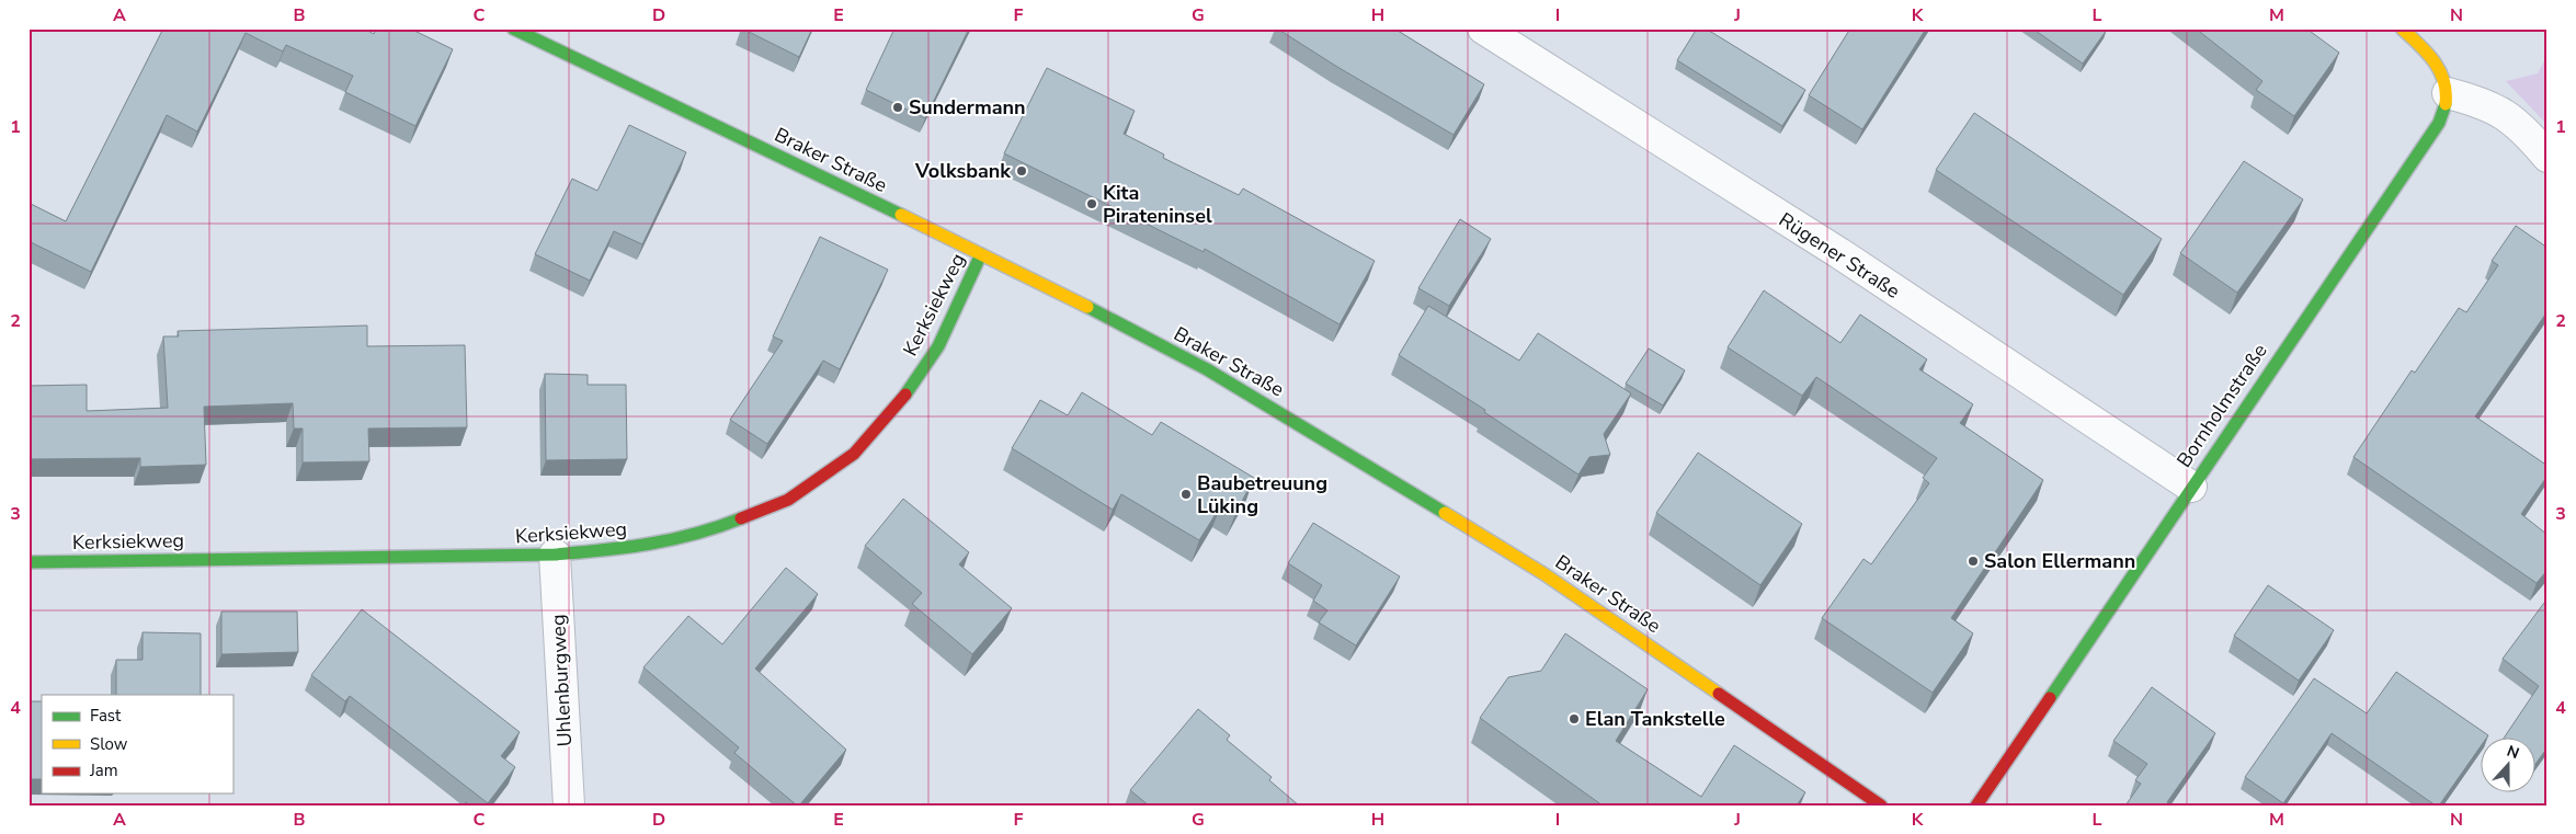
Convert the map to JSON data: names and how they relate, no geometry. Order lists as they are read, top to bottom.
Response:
{
  "streets": {
    "street": [
      "Braker Straße",
      "Rügener Straße",
      "Kerksiekweg",
      "Bornholmstraße",
      "Uhlenburgweg"
    ]
  },
  "crossings": [
    ["Braker Straße", "Kerksiekweg"],
    ["Rügener Straße", "Bornholmstraße"],
    ["Kerksiekweg", "Uhlenburgweg"]
  ],
  "places": [
    "Sundermann",
    "Volksbank",
    "Kita Pirateninsel",
    "Baubetreuung Lüking",
    "Salon Ellermann",
    "Elan Tankstelle"
  ],
  "legend": ["Fast", "Slow", "Jam"],
  "north": "top",
  "grid": {
    "columns": [
      "A",
      "B",
      "C",
      "D",
      "E",
      "F",
      "G",
      "H",
      "I",
      "J",
      "K",
      "L",
      "M",
      "N"
    ],
    "rows": [
      "1",
      "2",
      "3",
      "4"
    ]
  }
}
